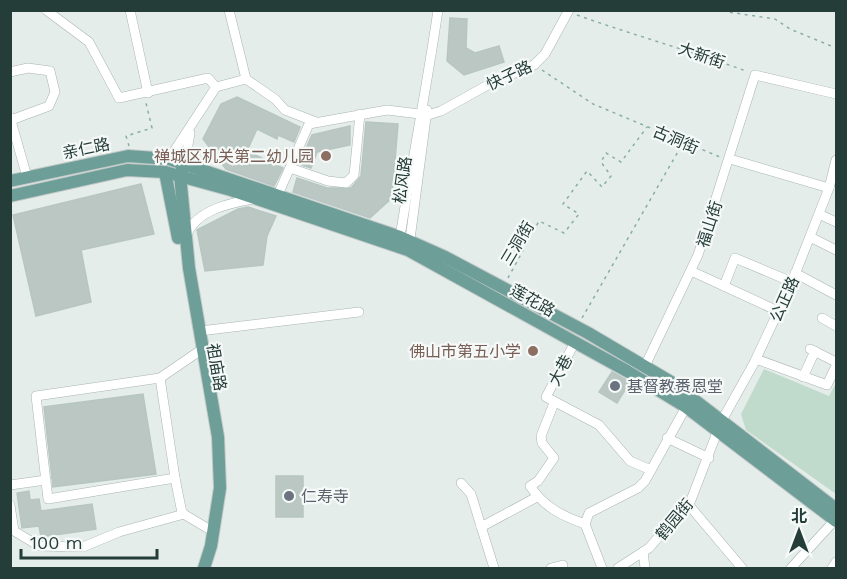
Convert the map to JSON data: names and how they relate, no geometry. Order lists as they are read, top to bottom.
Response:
{
  "streets": {
    "main road": ["亲仁路", "莲花路", "祖庙路"],
    "street": [
      "快子路",
      "松风路",
      "福山街",
      "公正路",
      "大巷",
      "鹤园街"
    ],
    "path": ["大新街", "古洞街", "三洞街"]
  },
  "crossings": [
    ["大新街", "快子路"],
    ["大新街", "福山街"],
    ["快子路", "古洞街"],
    ["快子路", "松风路"],
    ["古洞街", "福山街"],
    ["古洞街", "三洞街"],
    ["亲仁路", "祖庙路"],
    ["松风路", "莲花路"],
    ["福山街", "莲花路"],
    ["三洞街", "莲花路"],
    ["公正路", "莲花路"],
    ["公正路", "鹤园街"],
    ["莲花路", "祖庙路"],
    ["莲花路", "大巷"],
    ["莲花路", "鹤园街"]
  ],
  "places": [
    "禅城区机关第二幼儿园",
    "佛山市第五小学",
    "基督教赉恩堂",
    "仁寿寺"
  ],
  "scale_bar": "100 m",
  "north": "top"
}
